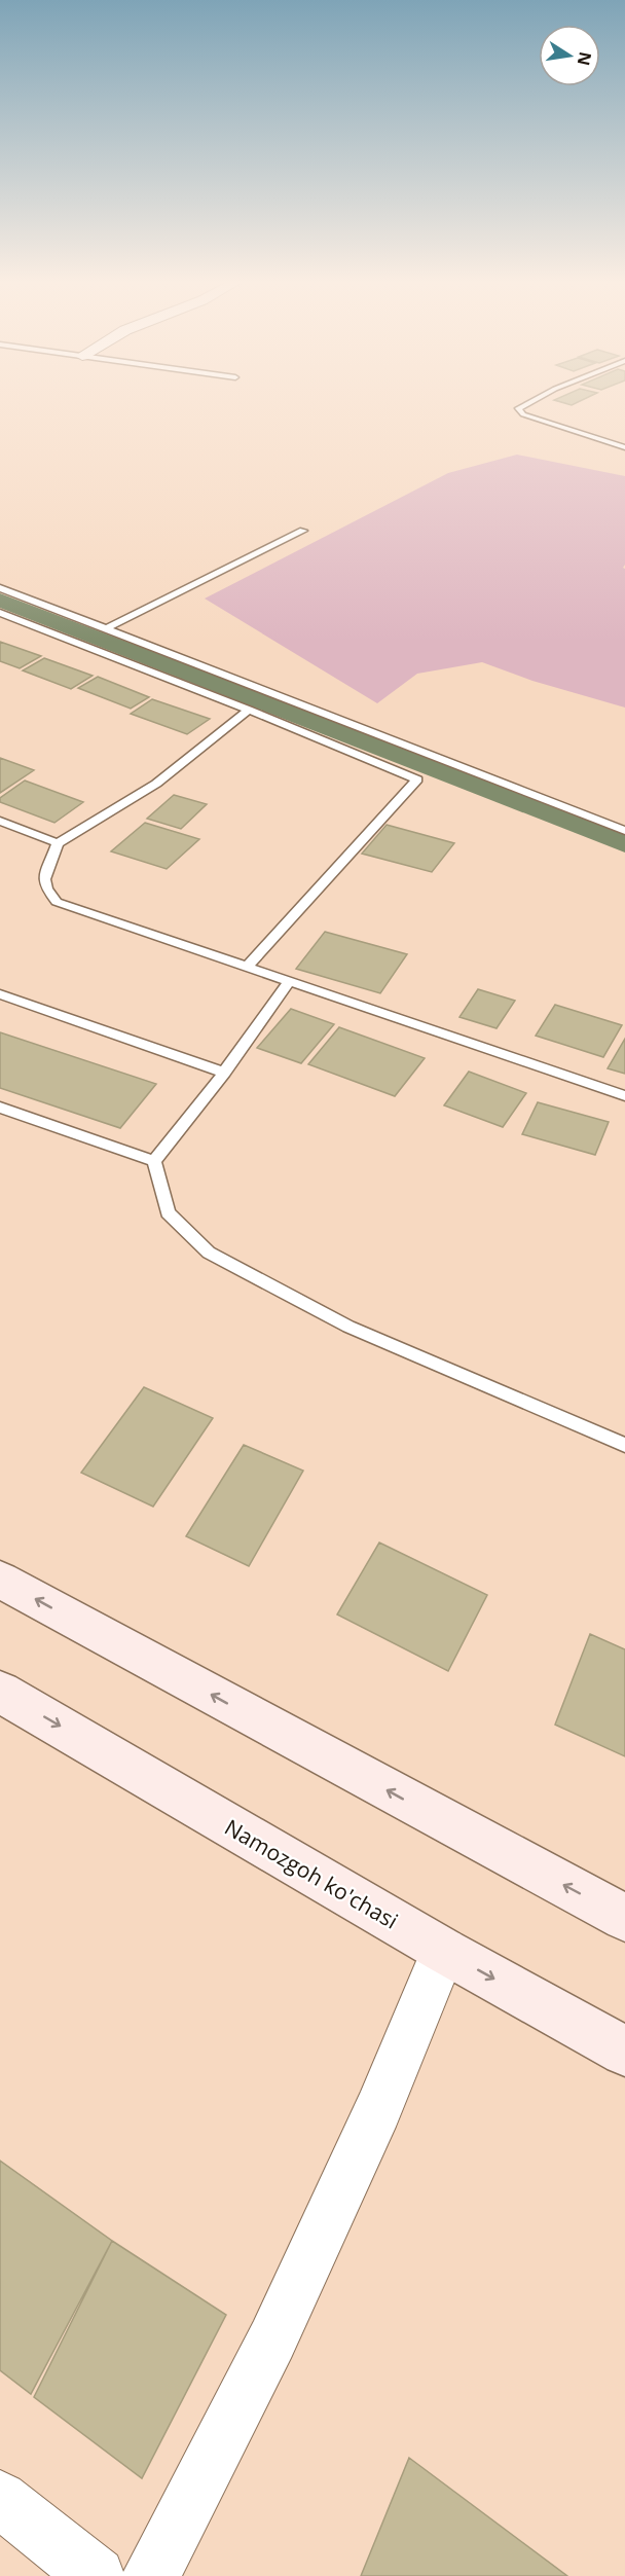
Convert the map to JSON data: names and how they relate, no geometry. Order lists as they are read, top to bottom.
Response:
{
  "streets": {
    "main road": ["Namozgoh ko'chasi"]
  },
  "north": "right"
}
